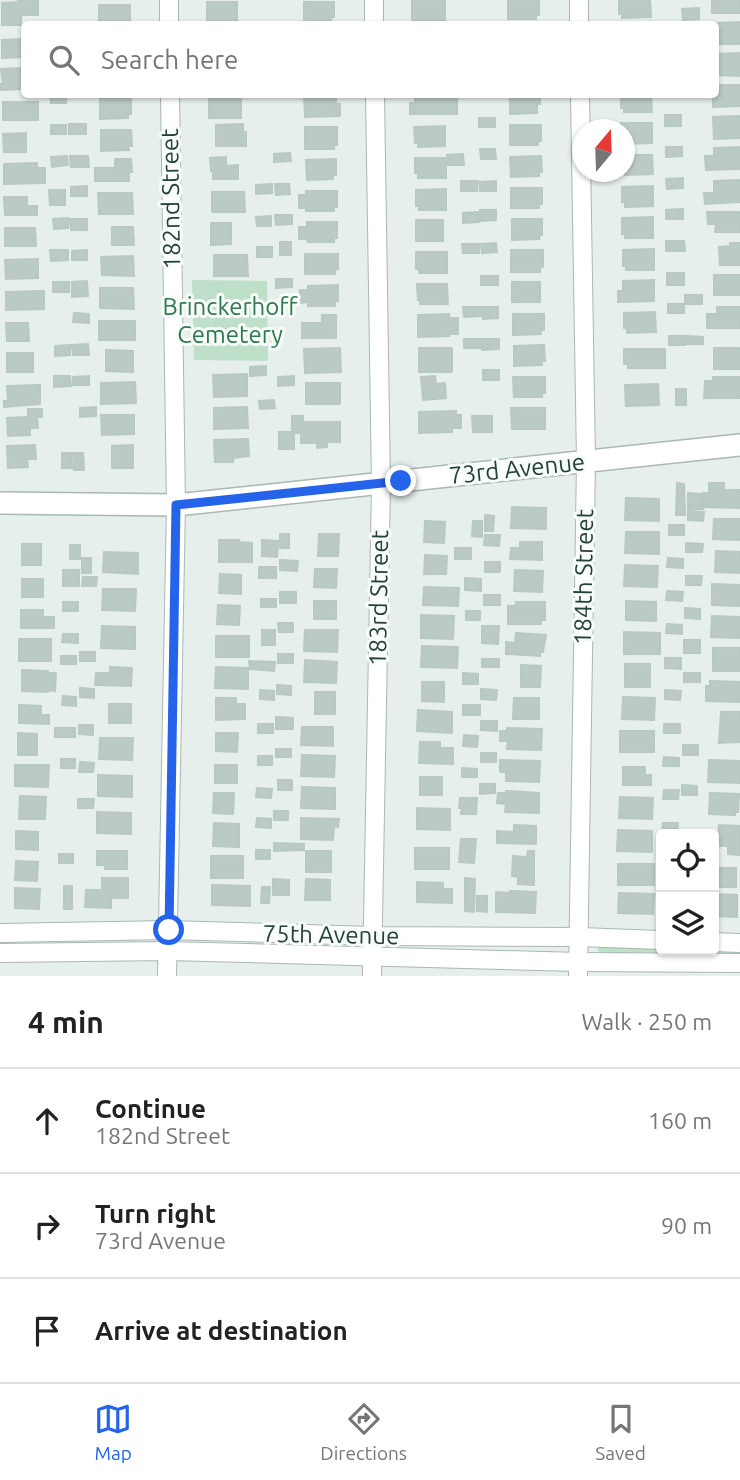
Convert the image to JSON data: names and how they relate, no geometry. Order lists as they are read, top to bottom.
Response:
{
  "streets": {
    "street": [
      "182nd Street",
      "73rd Avenue",
      "184th Street",
      "183rd Street",
      "75th Avenue"
    ]
  },
  "crossings": [
    ["182nd Street", "73rd Avenue"],
    ["182nd Street", "75th Avenue"],
    ["73rd Avenue", "184th Street"],
    ["73rd Avenue", "183rd Street"],
    ["184th Street", "75th Avenue"],
    ["183rd Street", "75th Avenue"]
  ],
  "parks": ["Brinckerhoff Cemetery"],
  "north": "top",
  "page": {
    "search": "Search here",
    "heading": ["4 min", "Walk · 250 m"],
    "list": [
      ["Continue", "182nd Street", "160 m"],
      ["Turn right", "73rd Avenue", "90 m"],
      "Arrive at destination"
    ],
    "nav": ["Map", "Directions", "Saved"]
  }
}
